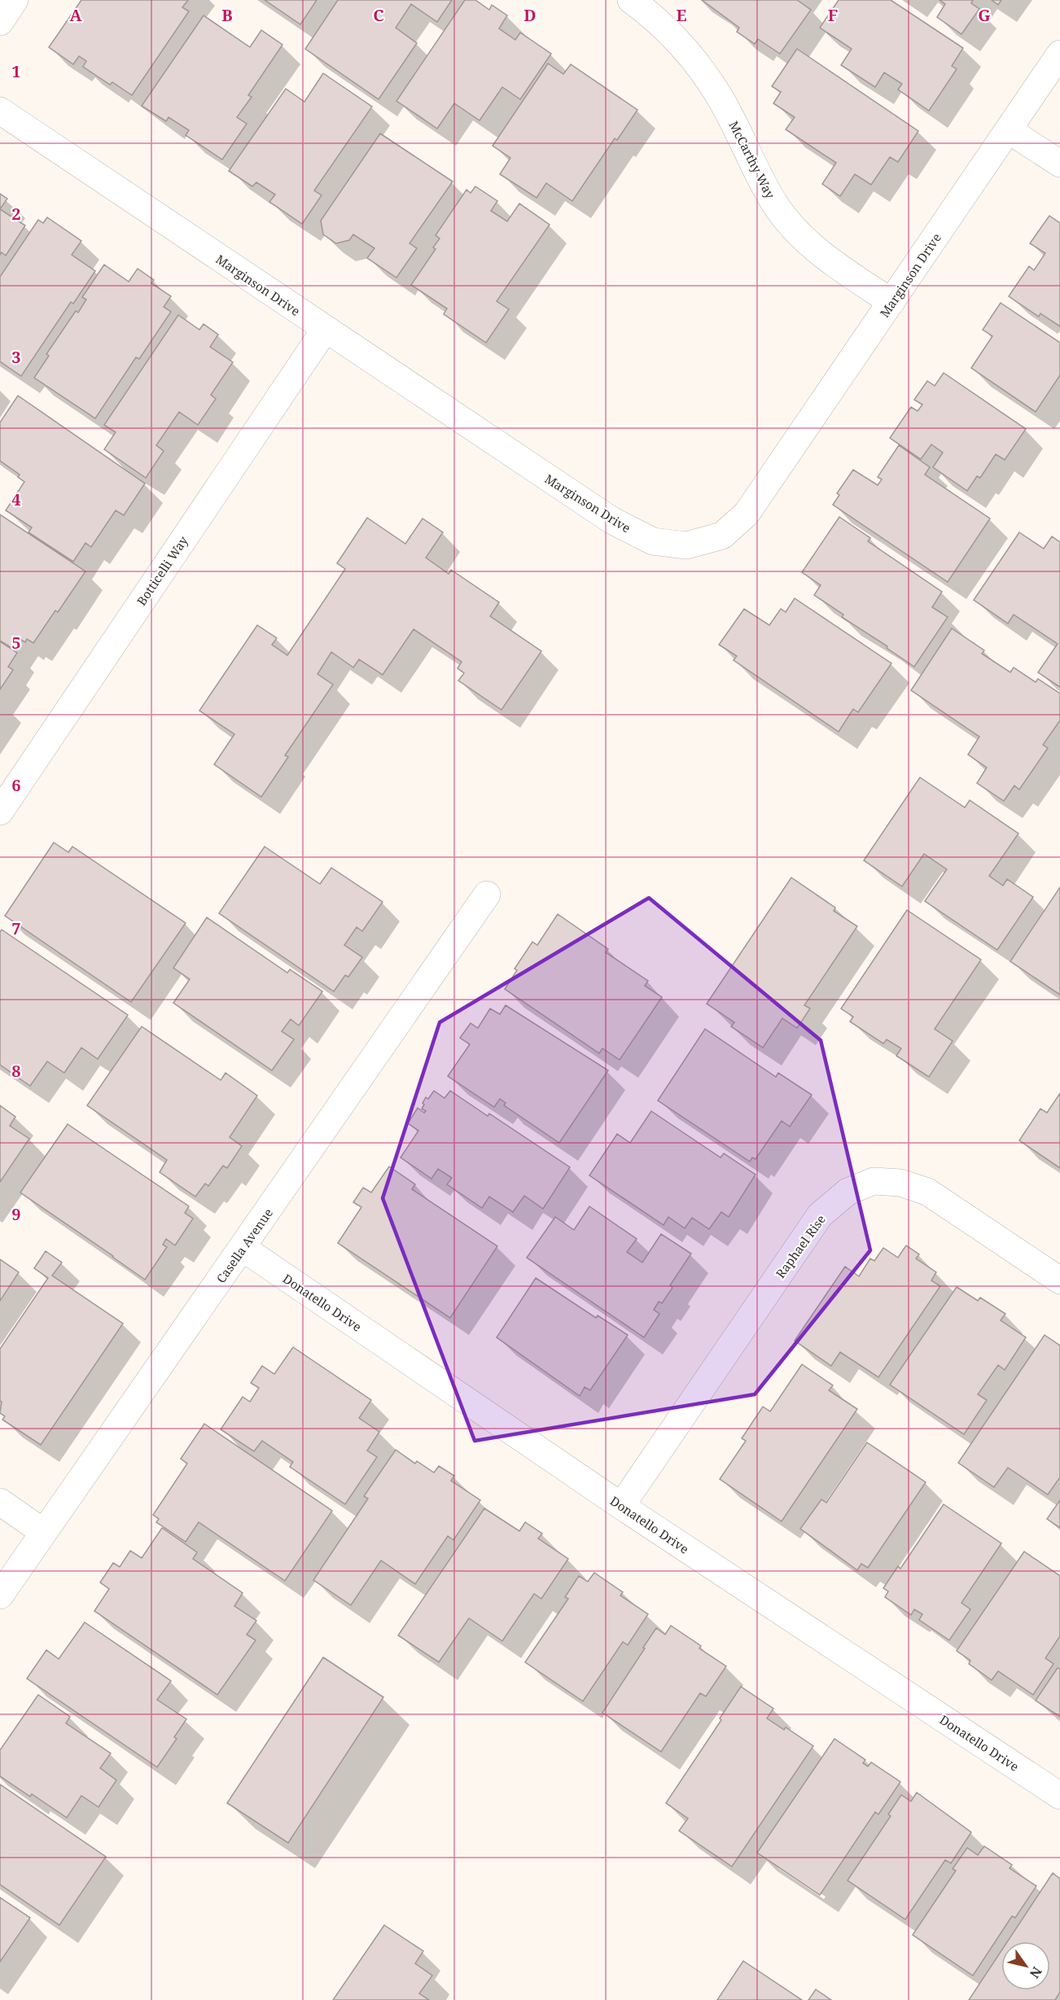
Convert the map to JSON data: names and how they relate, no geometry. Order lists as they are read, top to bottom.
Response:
{
  "streets": {
    "street": [
      "McCarthy Way",
      "Marginson Drive",
      "Botticelli Way",
      "Casella Avenue",
      "Raphael Rise",
      "Donatello Drive"
    ]
  },
  "crossings": [
    ["McCarthy Way", "Marginson Drive"],
    ["Marginson Drive", "Botticelli Way"],
    ["Casella Avenue", "Donatello Drive"],
    ["Raphael Rise", "Donatello Drive"]
  ],
  "north": "bottom right",
  "grid": {
    "columns": [
      "A",
      "B",
      "C",
      "D",
      "E",
      "F",
      "G"
    ],
    "rows": [
      "1",
      "2",
      "3",
      "4",
      "5",
      "6",
      "7",
      "8",
      "9"
    ]
  }
}
